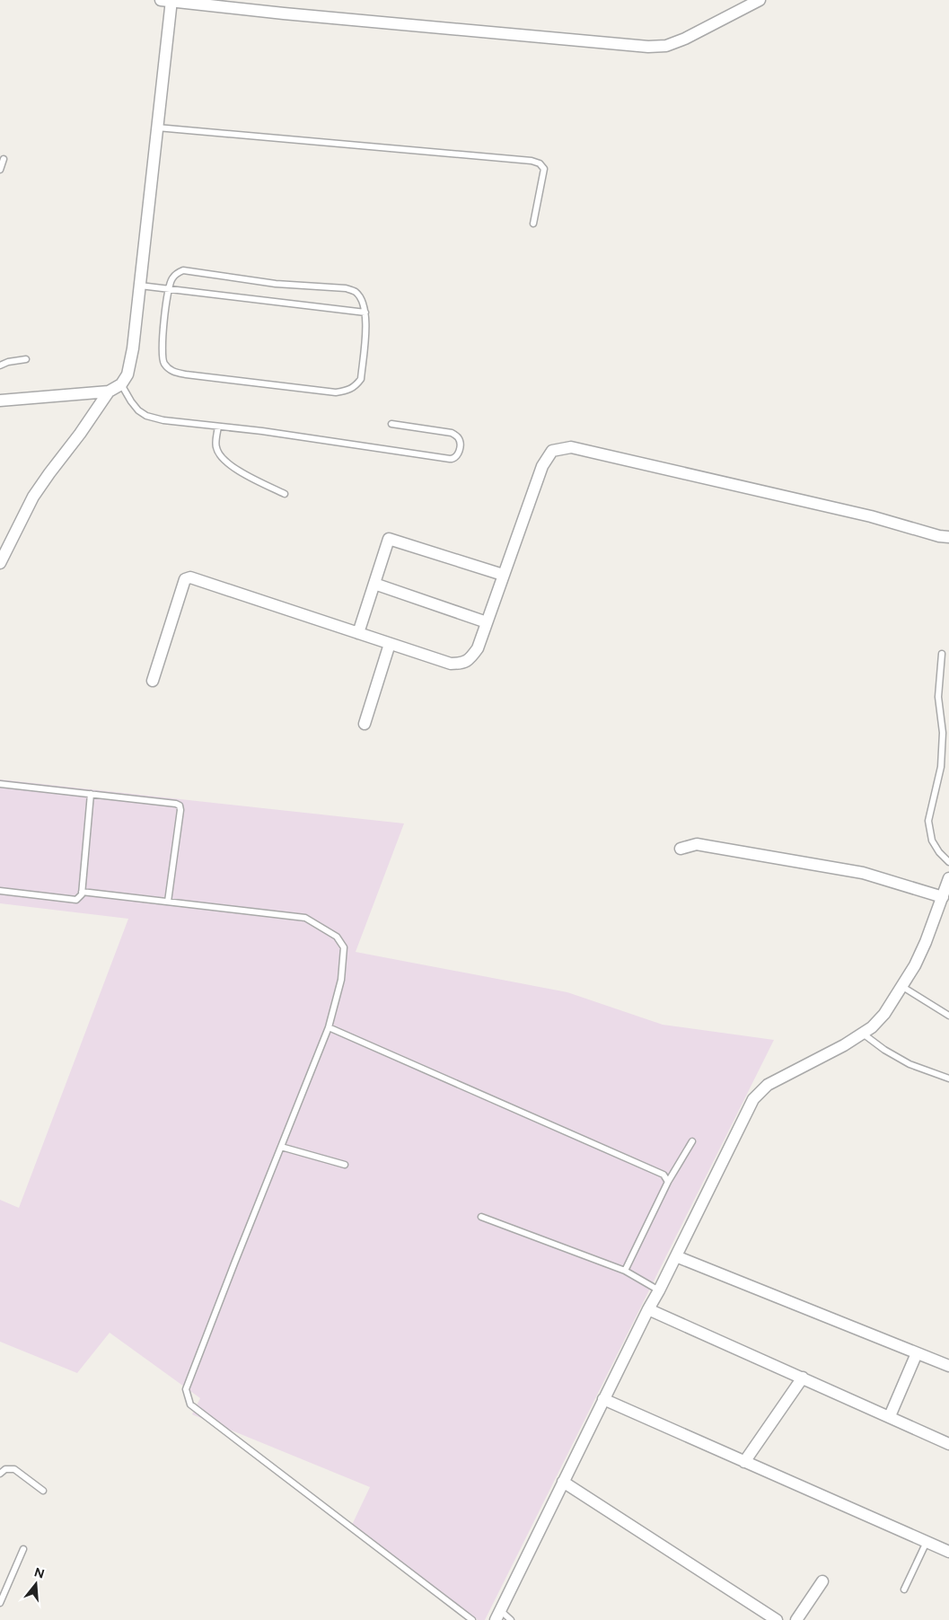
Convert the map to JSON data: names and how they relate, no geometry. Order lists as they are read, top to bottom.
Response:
{
  "north": "top"
}
